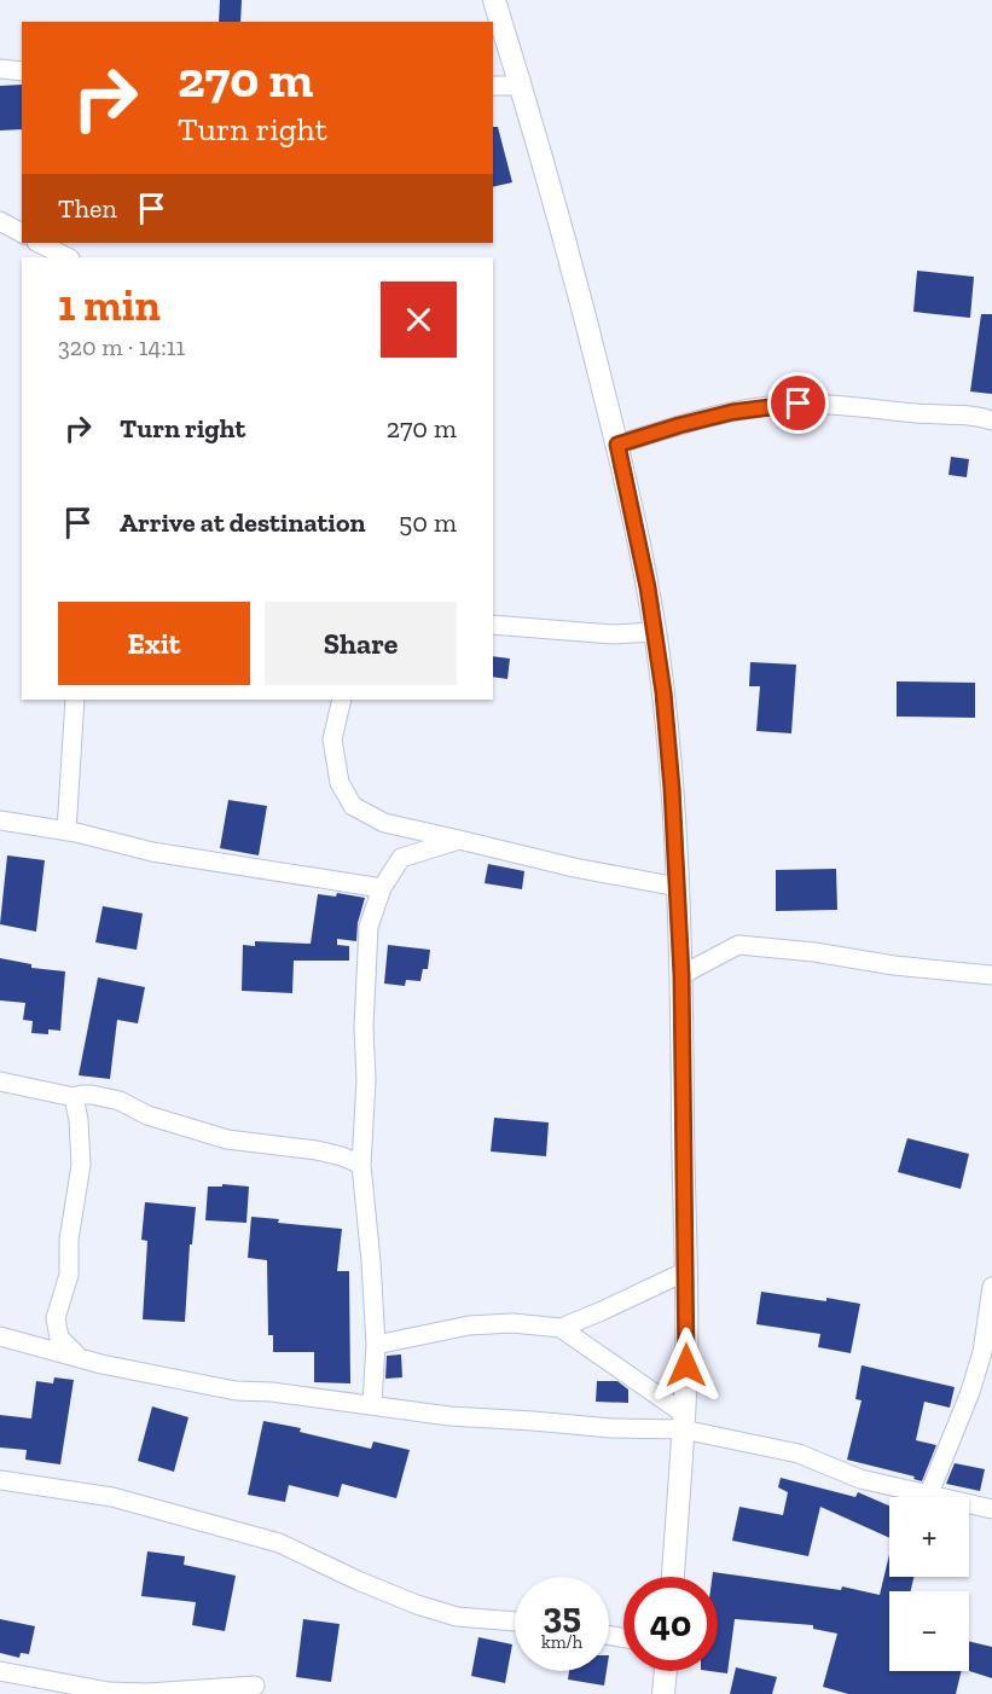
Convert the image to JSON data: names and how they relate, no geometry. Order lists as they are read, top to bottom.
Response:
{
  "page": {
    "turn": ["270 m", "Turn right"],
    "then": "Then",
    "heading": ["1 min", "320 m · 14:11"],
    "list": [
      {
        "name": "Turn right",
        "value": "270 m"
      },
      {
        "name": "Arrive at destination",
        "value": "50 m"
      }
    ],
    "buttons": ["Exit", "Share"],
    "map_buttons": ["+", "−"],
    "speed": "35 km/h",
    "limit": "40"
  }
}
